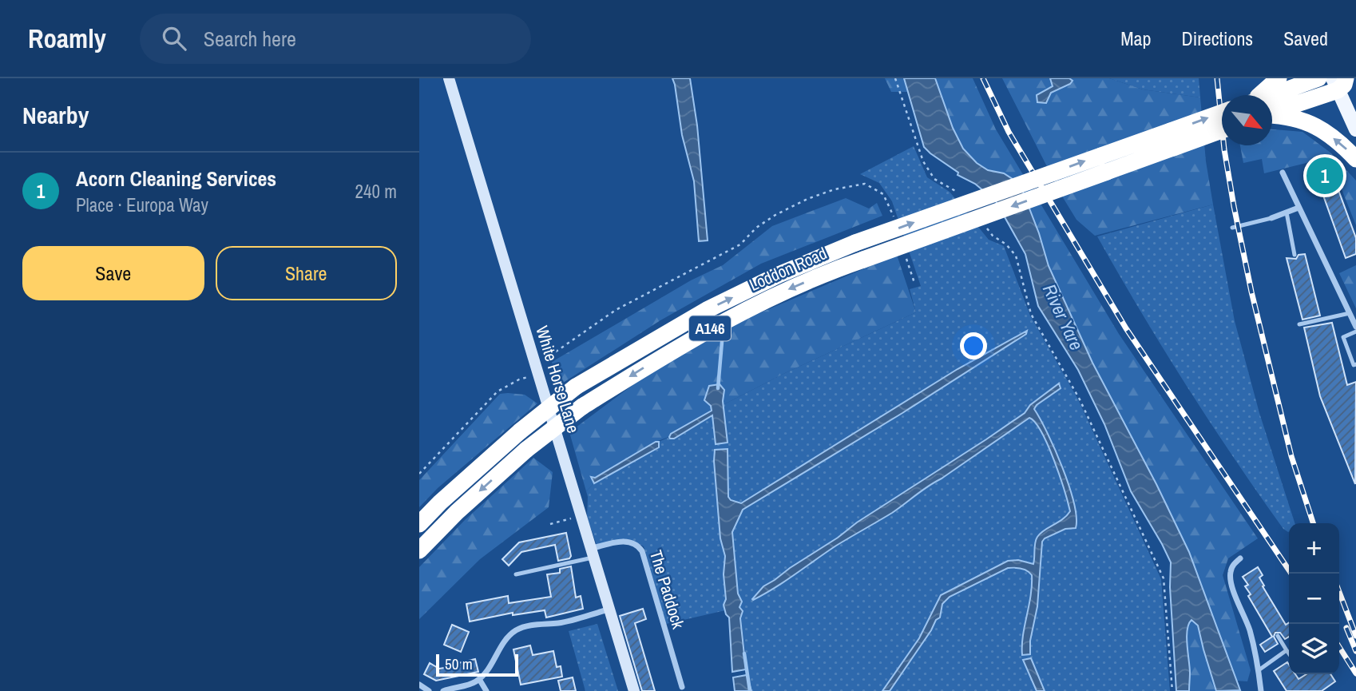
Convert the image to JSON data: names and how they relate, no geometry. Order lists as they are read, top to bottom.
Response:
{
  "streets": {
    "highway": ["Loddon Road", "A146"],
    "street": ["White Horse Lane", "The Paddock"]
  },
  "crossings": [
    ["White Horse Lane", "The Paddock"]
  ],
  "water": ["River Yare"],
  "scale_bar": "50 m",
  "north": "bottom right",
  "page": {
    "header": "Roamly",
    "search": "Search here",
    "nav": ["Map", "Directions", "Saved"],
    "heading": "Nearby",
    "list": [
      {
        "mark": "1",
        "name": "Acorn Cleaning Services",
        "note": "Place · Europa Way",
        "value": "240 m"
      }
    ],
    "pins": "1",
    "buttons": ["Save", "Share"],
    "map_buttons": ["+", "−"],
    "scale": "50 m"
  }
}
